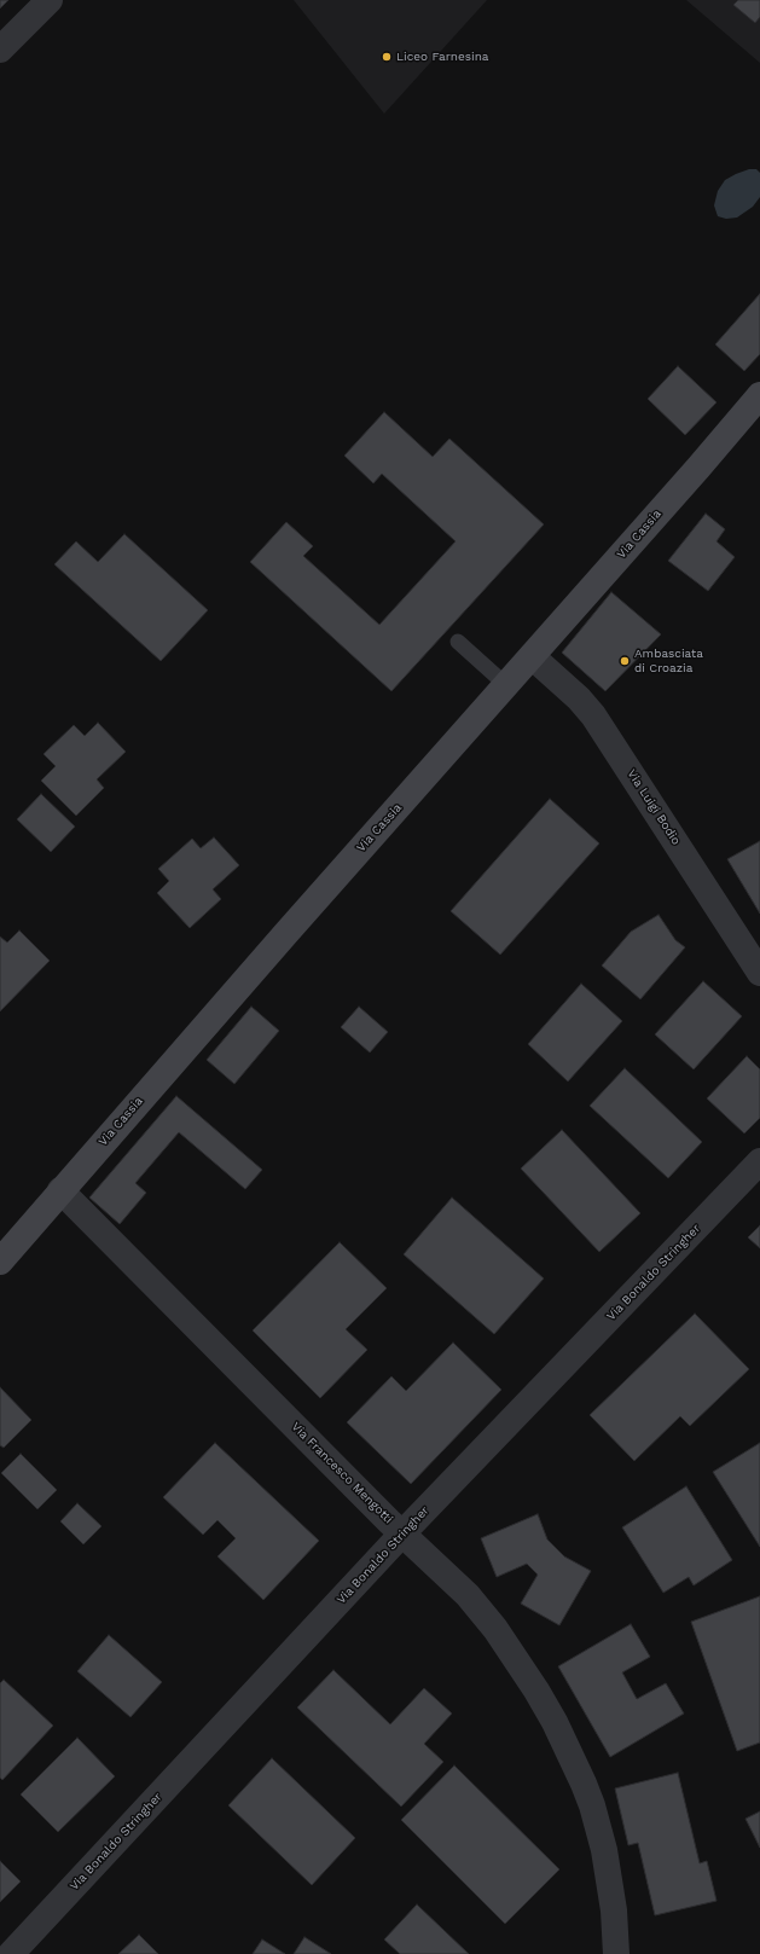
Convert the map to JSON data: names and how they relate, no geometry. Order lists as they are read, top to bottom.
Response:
{
  "streets": {
    "street": [
      "Via Cassia",
      "Via Luigi Bodio",
      "Via Bonaldo Stringher",
      "Via Francesco Mengotti"
    ]
  },
  "crossings": [
    ["Via Cassia", "Via Luigi Bodio"],
    ["Via Cassia", "Via Francesco Mengotti"],
    ["Via Bonaldo Stringher", "Via Francesco Mengotti"]
  ],
  "places": ["Liceo Farnesina", "Ambasciata di Croazia"]
}
